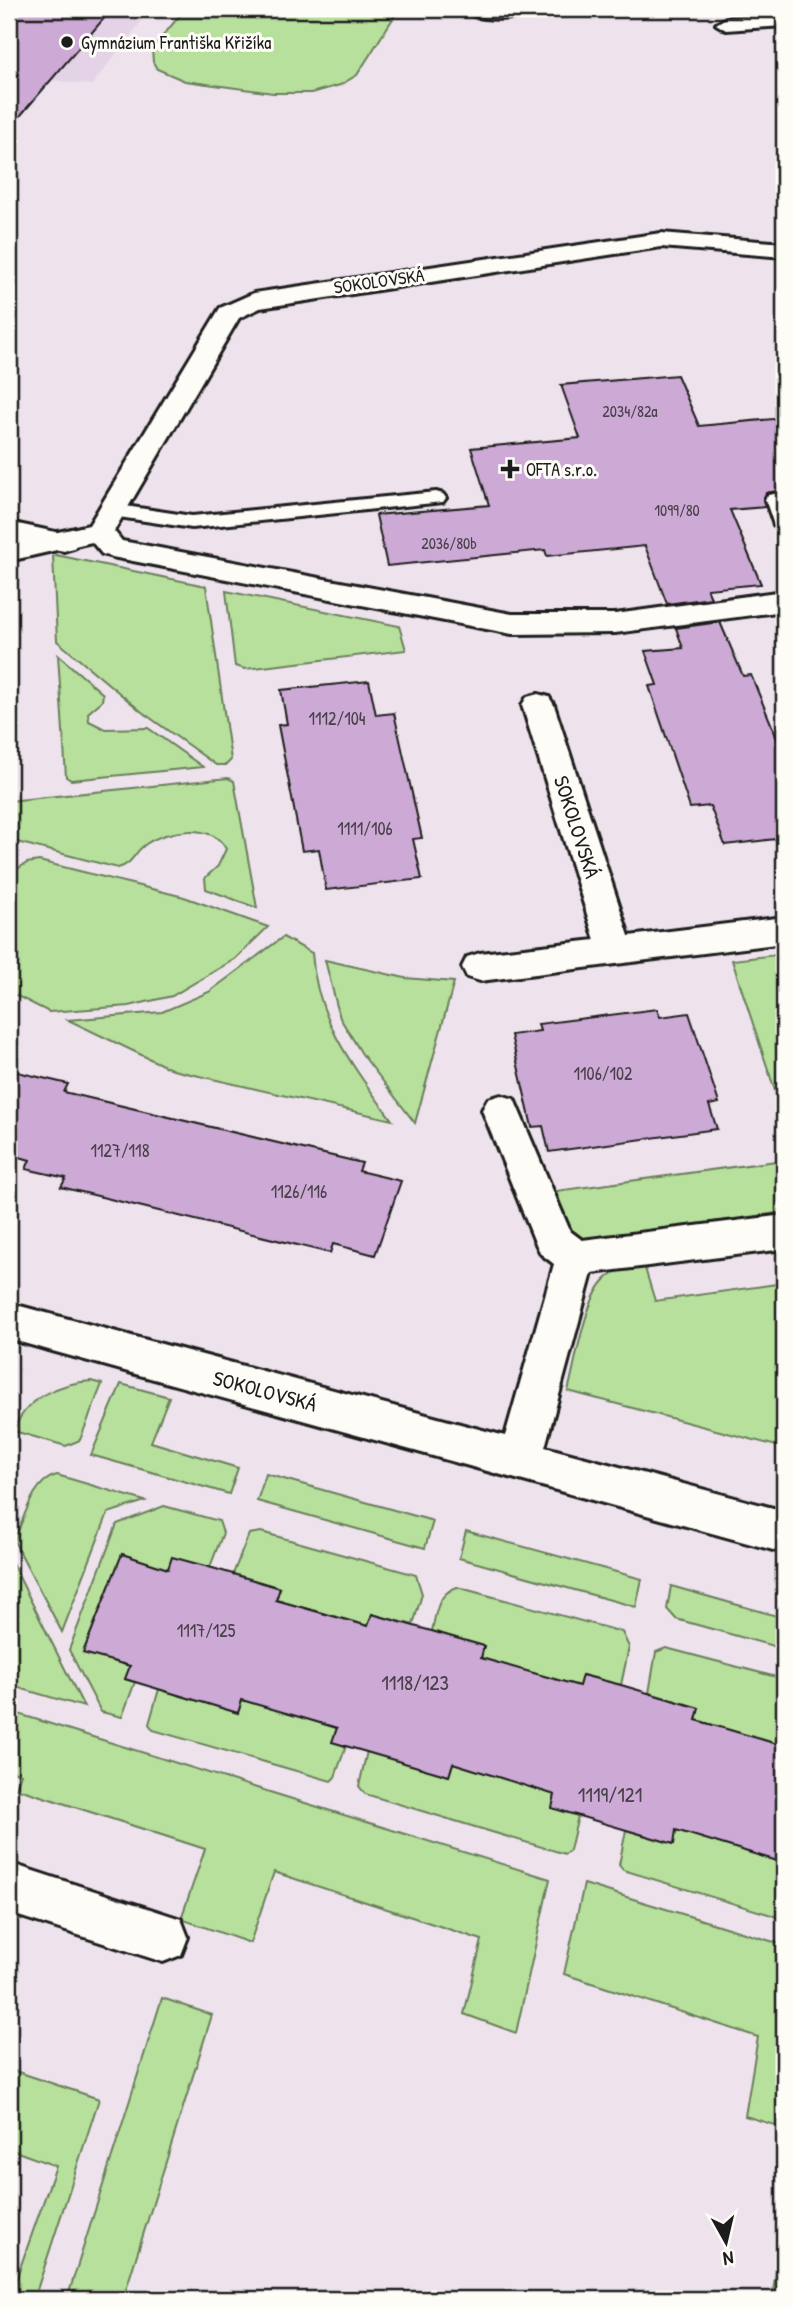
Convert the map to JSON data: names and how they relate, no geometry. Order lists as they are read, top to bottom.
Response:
{
  "streets": {
    "street": ["SOKOLOVSKÁ"]
  },
  "places": {
    "other": ["Gymnázium Františka Křižíka"],
    "health": ["OFTA s.r.o."]
  },
  "house_numbers": [
    "2034/82a",
    "1099/80",
    "2036/80b",
    "1112/104",
    "1111/106",
    "1106/102",
    "1127/118",
    "1126/116",
    "1117/125",
    "1118/123",
    "1119/121"
  ],
  "north": "bottom"
}
